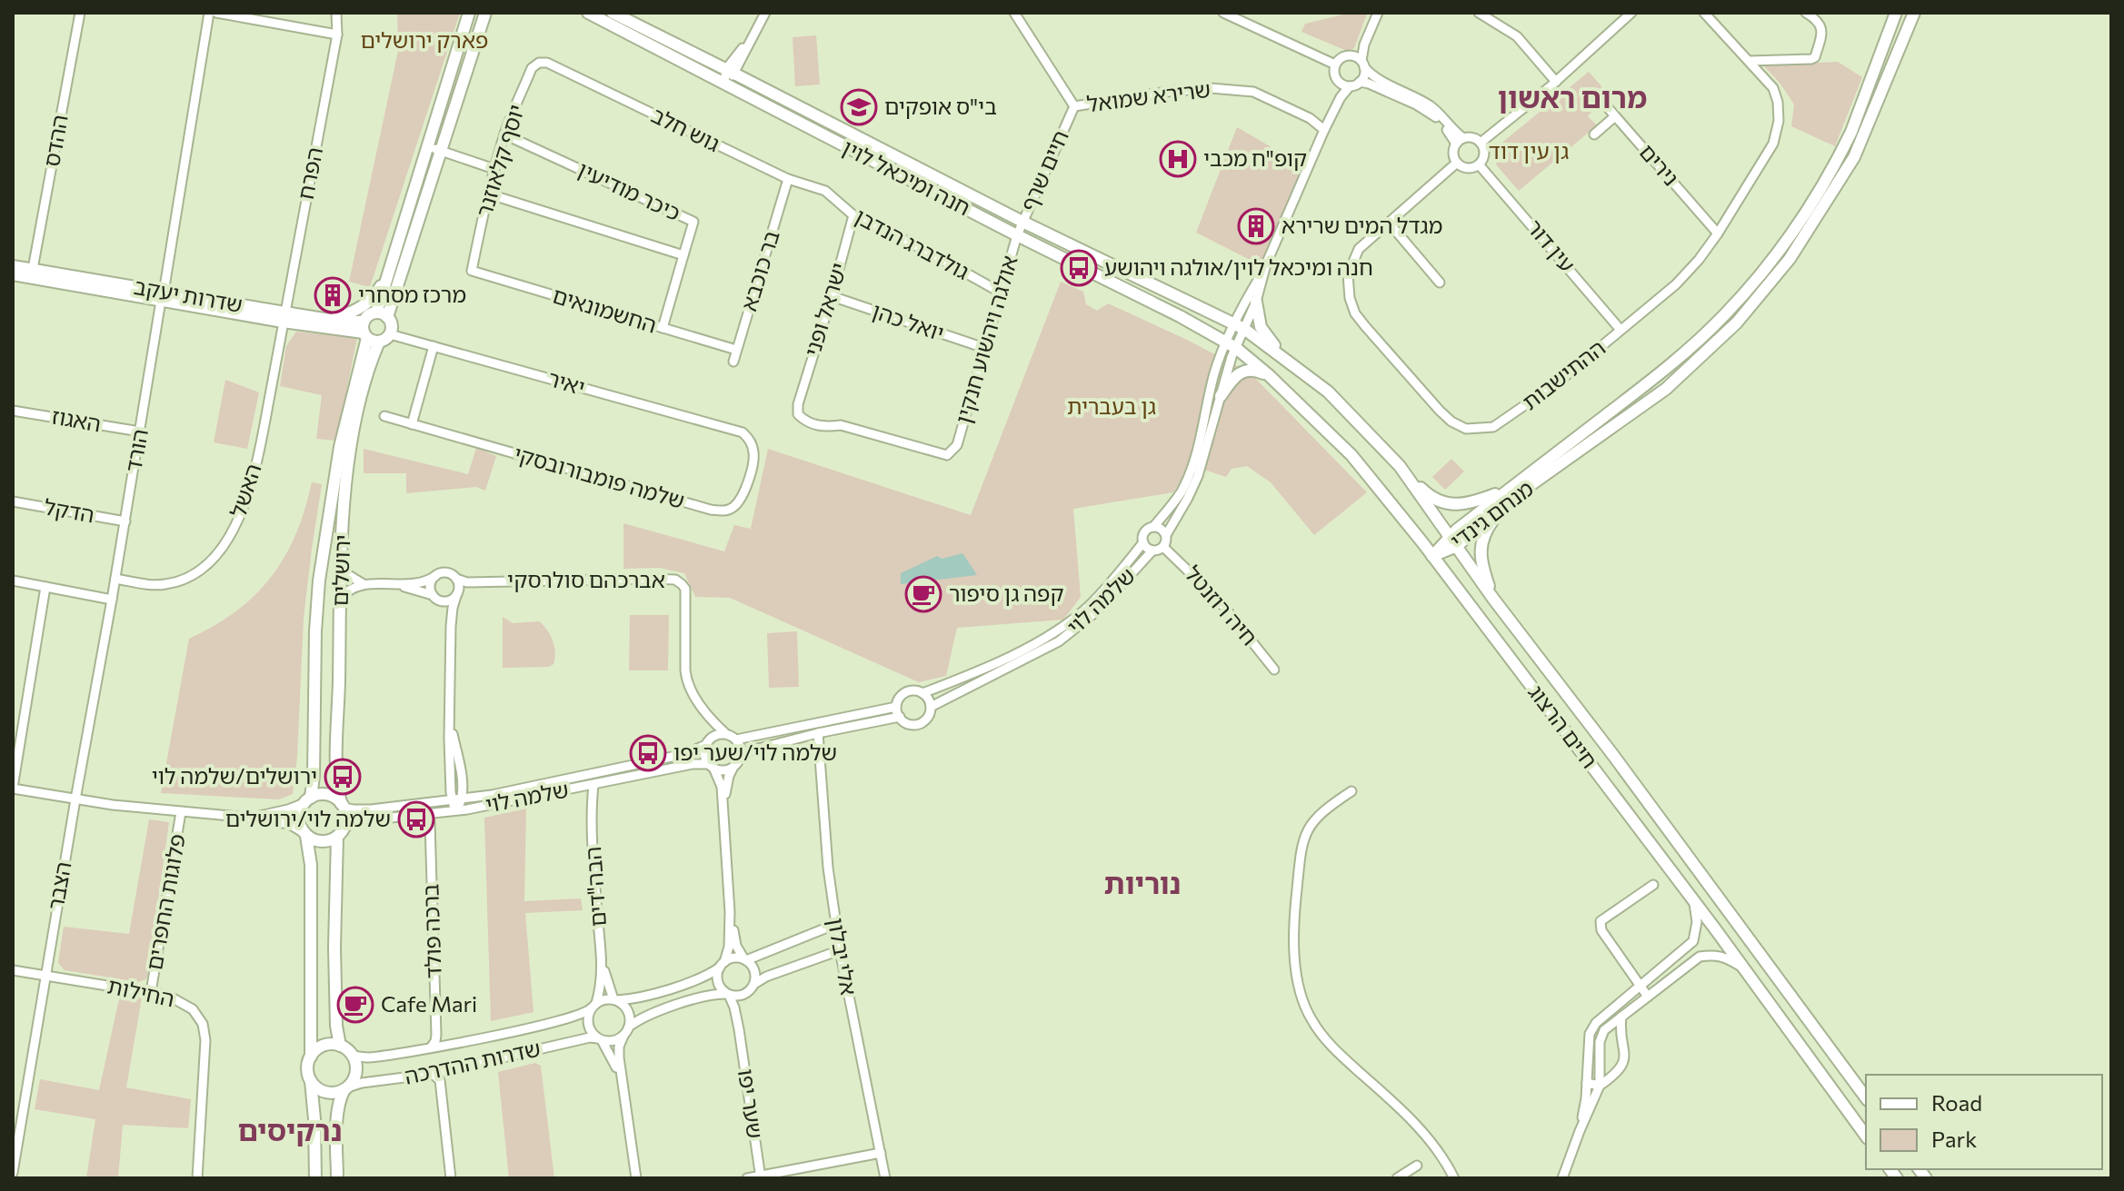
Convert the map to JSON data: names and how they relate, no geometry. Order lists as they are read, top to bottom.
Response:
{
  "streets": {
    "main road": [
      "חנה ומיכאל לוין",
      "שדרות יעקב",
      "מנחם גינדי",
      "ירושלים",
      "חיים הרצוג"
    ],
    "street": [
      "שרירא שמואל",
      "גוש חלב",
      "ההדס",
      "יוסף קלאוזנר",
      "נירים",
      "חיים שרף",
      "הפרח",
      "כיכר מודיעין",
      "גולדברג הנדבן",
      "עין דור",
      "בר כוכבא",
      "ישראל ופני",
      "החשמונאים",
      "יואל כהן",
      "אולגה ויהשוע חנקין",
      "ההתישבות",
      "יאיר",
      "האגוז",
      "הורד",
      "שלמה פומבורובסקי",
      "האשל",
      "הדקל",
      "אברכהם סולרסקי",
      "שלמה לוי",
      "חיה רוזנטל",
      "הצבר",
      "הבה\"דים",
      "פלוגות החפרים",
      "ברכה פולד",
      "אלי יבלון",
      "החילות",
      "שדרות ההדרכה",
      "שער יפו"
    ]
  },
  "crossings": [
    ["שרירא שמואל", "חיים שרף"],
    ["גוש חלב", "יוסף קלאוזנר"],
    ["גוש חלב", "גולדברג הנדבן"],
    ["גוש חלב", "בר כוכבא"],
    ["ההדס", "שדרות יעקב"],
    ["יוסף קלאוזנר", "כיכר מודיעין"],
    ["יוסף קלאוזנר", "החשמונאים"],
    ["נירים", "ההתישבות"],
    ["חיים שרף", "חנה ומיכאל לוין"],
    ["חיים שרף", "אולגה ויהשוע חנקין"],
    ["הפרח", "שדרות יעקב"],
    ["הפרח", "האשל"],
    ["חנה ומיכאל לוין", "אולגה ויהשוע חנקין"],
    ["חנה ומיכאל לוין", "חיים הרצוג"],
    ["גולדברג הנדבן", "ישראל ופני"],
    ["גולדברג הנדבן", "אולגה ויהשוע חנקין"],
    ["עין דור", "ההתישבות"],
    ["בר כוכבא", "החשמונאים"],
    ["שדרות יעקב", "יאיר"],
    ["שדרות יעקב", "הורד"],
    ["שדרות יעקב", "האשל"],
    ["שדרות יעקב", "ירושלים"],
    ["ישראל ופני", "יואל כהן"],
    ["ישראל ופני", "אולגה ויהשוע חנקין"],
    ["יואל כהן", "אולגה ויהשוע חנקין"],
    ["יאיר", "שלמה פומבורובסקי"],
    ["יאיר", "ירושלים"],
    ["האגוז", "הורד"],
    ["הורד", "האשל"],
    ["הורד", "הדקל"],
    ["הורד", "הצבר"],
    ["מנחם גינדי", "חיים הרצוג"],
    ["ירושלים", "שלמה לוי"],
    ["אברכהם סולרסקי", "שלמה לוי"],
    ["שלמה לוי", "חיה רוזנטל"],
    ["שלמה לוי", "הבה\"דים"],
    ["שלמה לוי", "ברכה פולד"],
    ["הצבר", "החילות"],
    ["הבה\"דים", "שדרות ההדרכה"],
    ["פלוגות החפרים", "החילות"],
    ["ברכה פולד", "שדרות ההדרכה"]
  ],
  "districts": ["מרום ראשון", "נוריות", "נרקיסים"],
  "parks": ["פארק ירושלים", "גן עין דוד", "גן בעברית"],
  "places": {
    "school or university": ["בי\"ס אופקים"],
    "hospital": ["קופ\"ח מכבי"],
    "building": ["מגדל המים שרירא", "מרכז מסחרי"],
    "bus stop": [
      "חנה ומיכאל לוין/אולגה ויהושע",
      "שלמה לוי/שער יפו",
      "ירושלים/שלמה לוי",
      "שלמה לוי/ירושלים"
    ],
    "cafe": ["קפה גן סיפור", "Cafe Mari"]
  },
  "legend": ["Road", "Park"]
}
